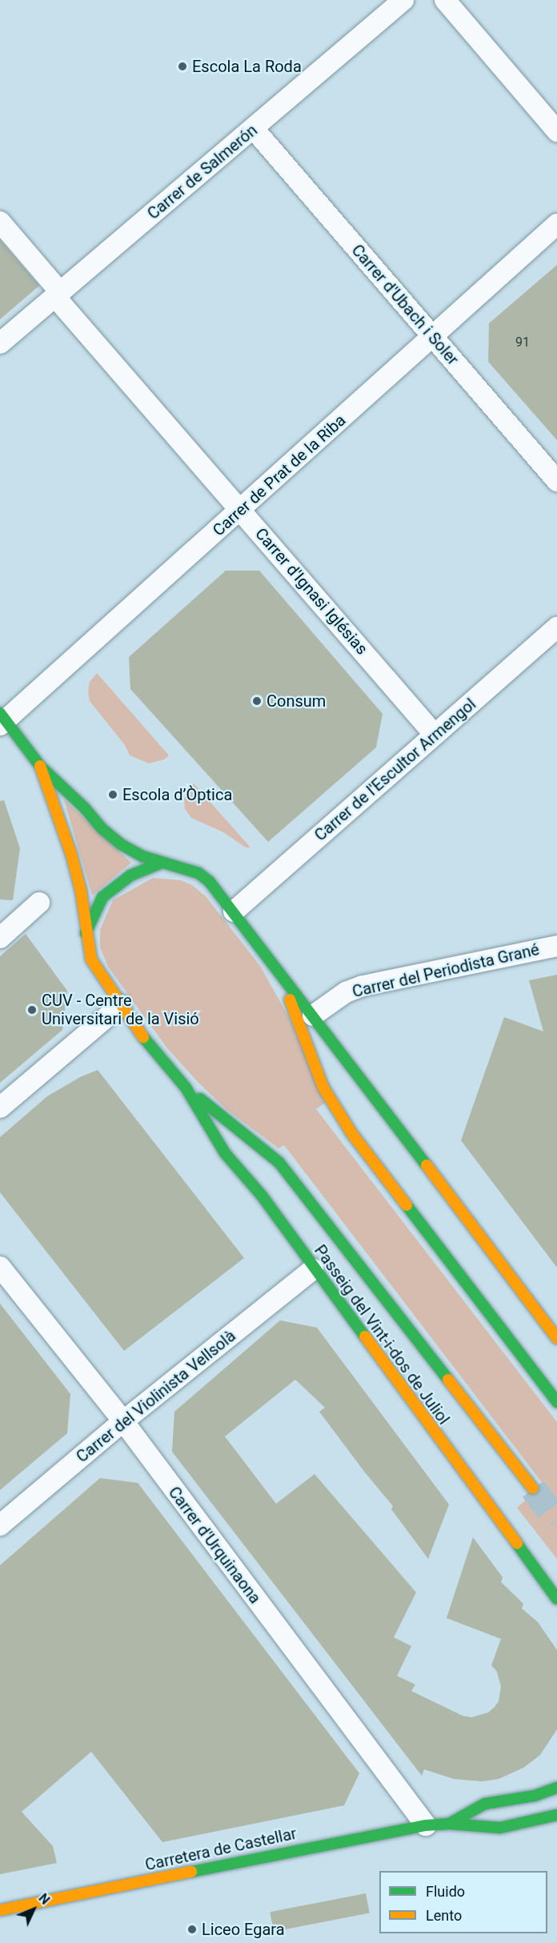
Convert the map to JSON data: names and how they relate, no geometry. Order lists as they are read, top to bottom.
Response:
{
  "streets": {
    "street": [
      "Carrer de Salmerón",
      "Carrer d'Ubach i Soler",
      "Carrer de Prat de la Riba",
      "Carrer d'Ignasi Iglésias",
      "Carrer de l'Escultor Armengol",
      "Carrer del Periodista Grané",
      "Passeig del Vint-i-dos de Juliol",
      "Carrer del Violinista Vellsolà",
      "Carrer d'Urquinaona",
      "Carretera de Castellar"
    ]
  },
  "crossings": [
    ["Carrer de Salmerón", "Carrer d'Ubach i Soler"],
    ["Carrer de Salmerón", "Carrer d'Ignasi Iglésias"],
    ["Carrer d'Ubach i Soler", "Carrer de Prat de la Riba"],
    ["Carrer de Prat de la Riba", "Carrer d'Ignasi Iglésias"],
    ["Carrer de Prat de la Riba", "Passeig del Vint-i-dos de Juliol"],
    ["Carrer d'Ignasi Iglésias", "Carrer de l'Escultor Armengol"],
    ["Carrer de l'Escultor Armengol", "Passeig del Vint-i-dos de Juliol"],
    ["Carrer del Periodista Grané", "Passeig del Vint-i-dos de Juliol"],
    ["Passeig del Vint-i-dos de Juliol", "Carrer del Violinista Vellsolà"],
    ["Carrer del Violinista Vellsolà", "Carrer d'Urquinaona"],
    ["Carrer d'Urquinaona", "Carretera de Castellar"]
  ],
  "places": [
    "Escola La Roda",
    "Consum",
    "Escola d’Òptica",
    "CUV - Centre Universitari de la Visió",
    "Liceo Egara"
  ],
  "house_numbers": ["91"],
  "legend": ["Fluido", "Lento"],
  "north": "top right"
}
